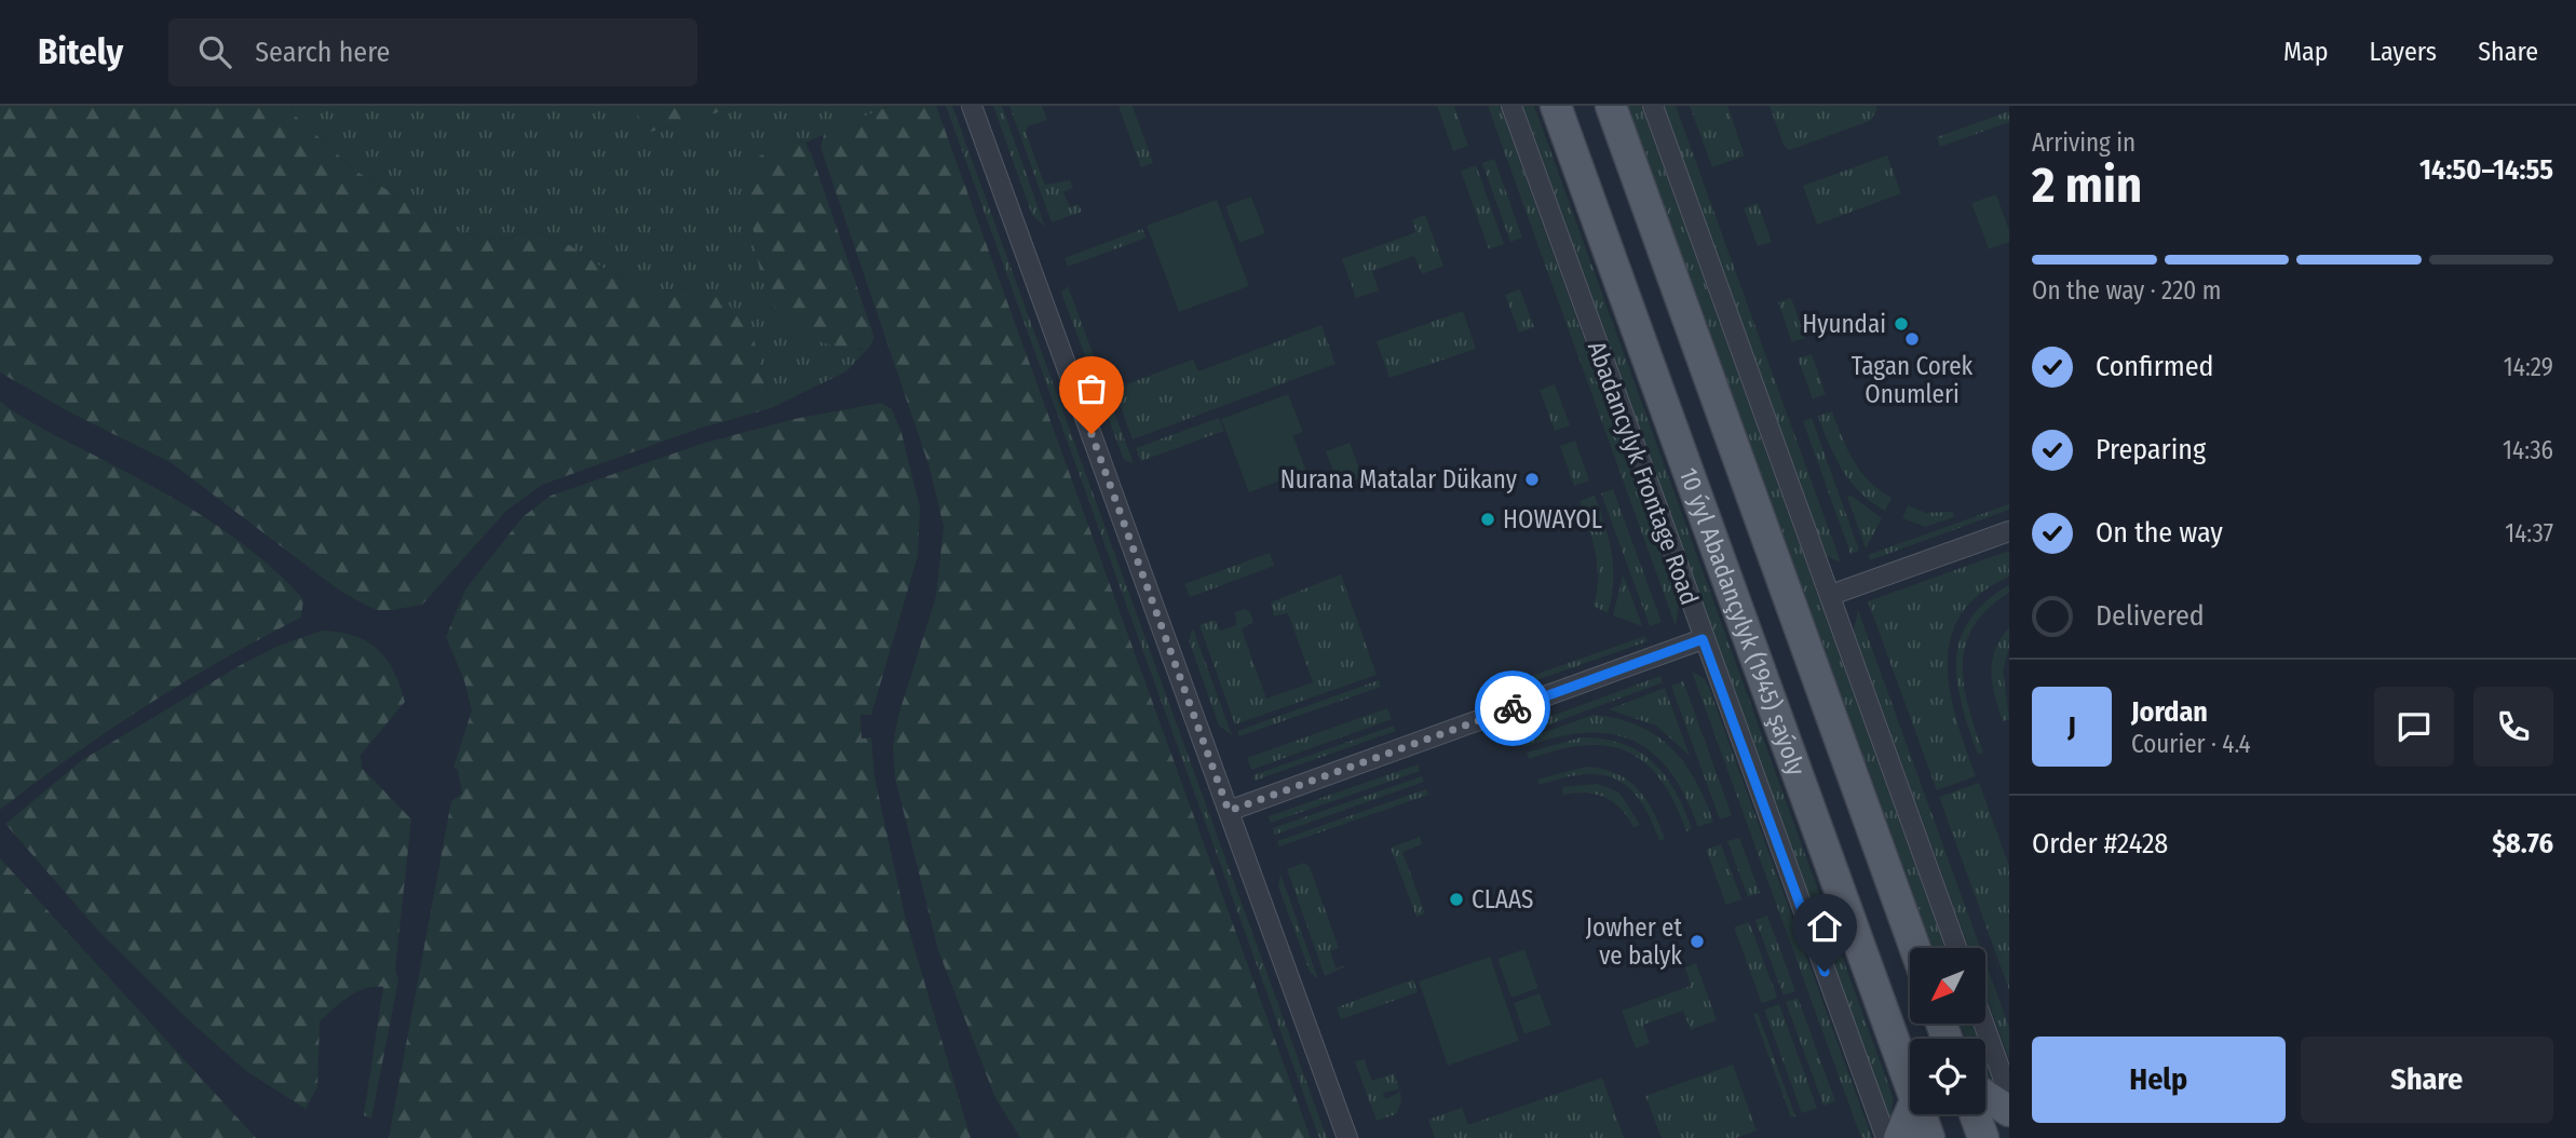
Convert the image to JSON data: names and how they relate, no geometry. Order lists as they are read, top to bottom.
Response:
{
  "streets": {
    "main road": ["10 ýyl Abadançylyk (1945) şaýoly"],
    "street": ["Abadancylyk Frontage Road"]
  },
  "places": [
    "Hyundai",
    "Tagan Corek Onumleri",
    "Nurana Matalar Dükany",
    "HOWAYOL",
    "CLAAS",
    "Jowher et ve balyk"
  ],
  "north": "bottom left",
  "page": {
    "header": "Bitely",
    "search": "Search here",
    "nav": ["Map", "Layers", "Share"],
    "heading": ["2 min", "Arriving in", "14:50–14:55"],
    "panel": [
      "Jordan",
      "Courier · 4.4",
      "Order #2428",
      "$8.76"
    ],
    "bar": "On the way · 220 m",
    "list": [
      ["Confirmed", "14:29"],
      ["Preparing", "14:36"],
      ["On the way", "14:37"],
      "Delivered"
    ],
    "round": "J",
    "buttons": ["Help", "Share"]
  }
}
